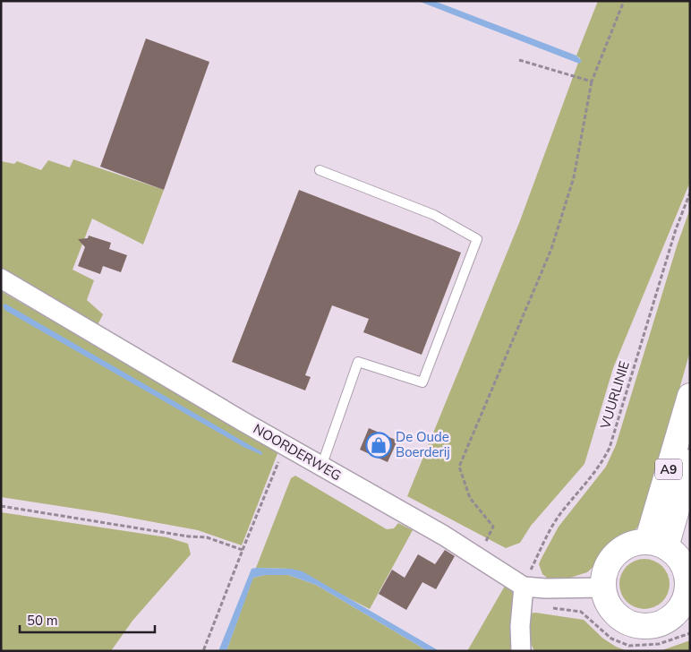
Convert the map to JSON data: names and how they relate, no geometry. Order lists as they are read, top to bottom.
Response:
{
  "streets": {
    "main road": ["A9"],
    "street": ["NOORDERWEG"],
    "path": ["VUURLINIE"]
  },
  "crossings": [
    ["VUURLINIE", "NOORDERWEG"],
    ["NOORDERWEG", "A9"]
  ],
  "places": {
    "shop": ["De Oude Boerderij"]
  },
  "scale_bar": "50 m"
}
